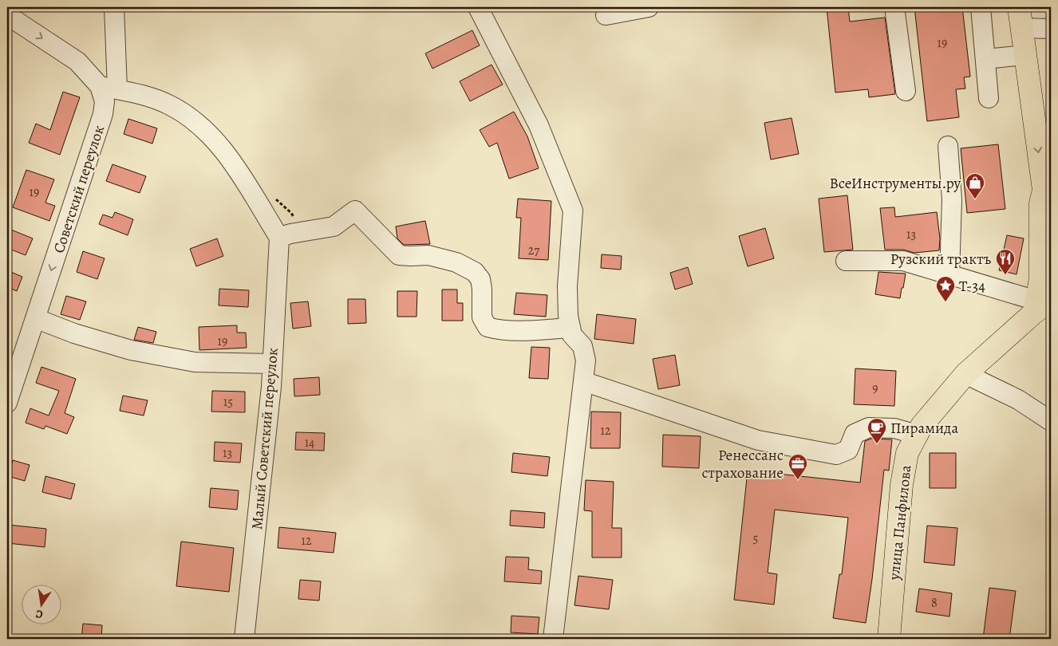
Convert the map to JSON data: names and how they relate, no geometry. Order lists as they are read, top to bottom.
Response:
{
  "streets": {
    "main road": ["улица Панфилова"],
    "street": ["Советский переулок", "Малый Советский переулок"]
  },
  "one_way": ["Советский переулок"],
  "places": {
    "shop": ["ВсеИнструменты.ру"],
    "restaurant": ["Рузский трактъ"],
    "place": ["Т-34"],
    "cafe": ["Пирамида"],
    "office": ["Ренессанс страхование"]
  },
  "house_numbers": [
    "19",
    "19",
    "13",
    "27",
    "19",
    "9",
    "15",
    "12",
    "14",
    "13",
    "5",
    "12",
    "8"
  ],
  "north": "bottom"
}
